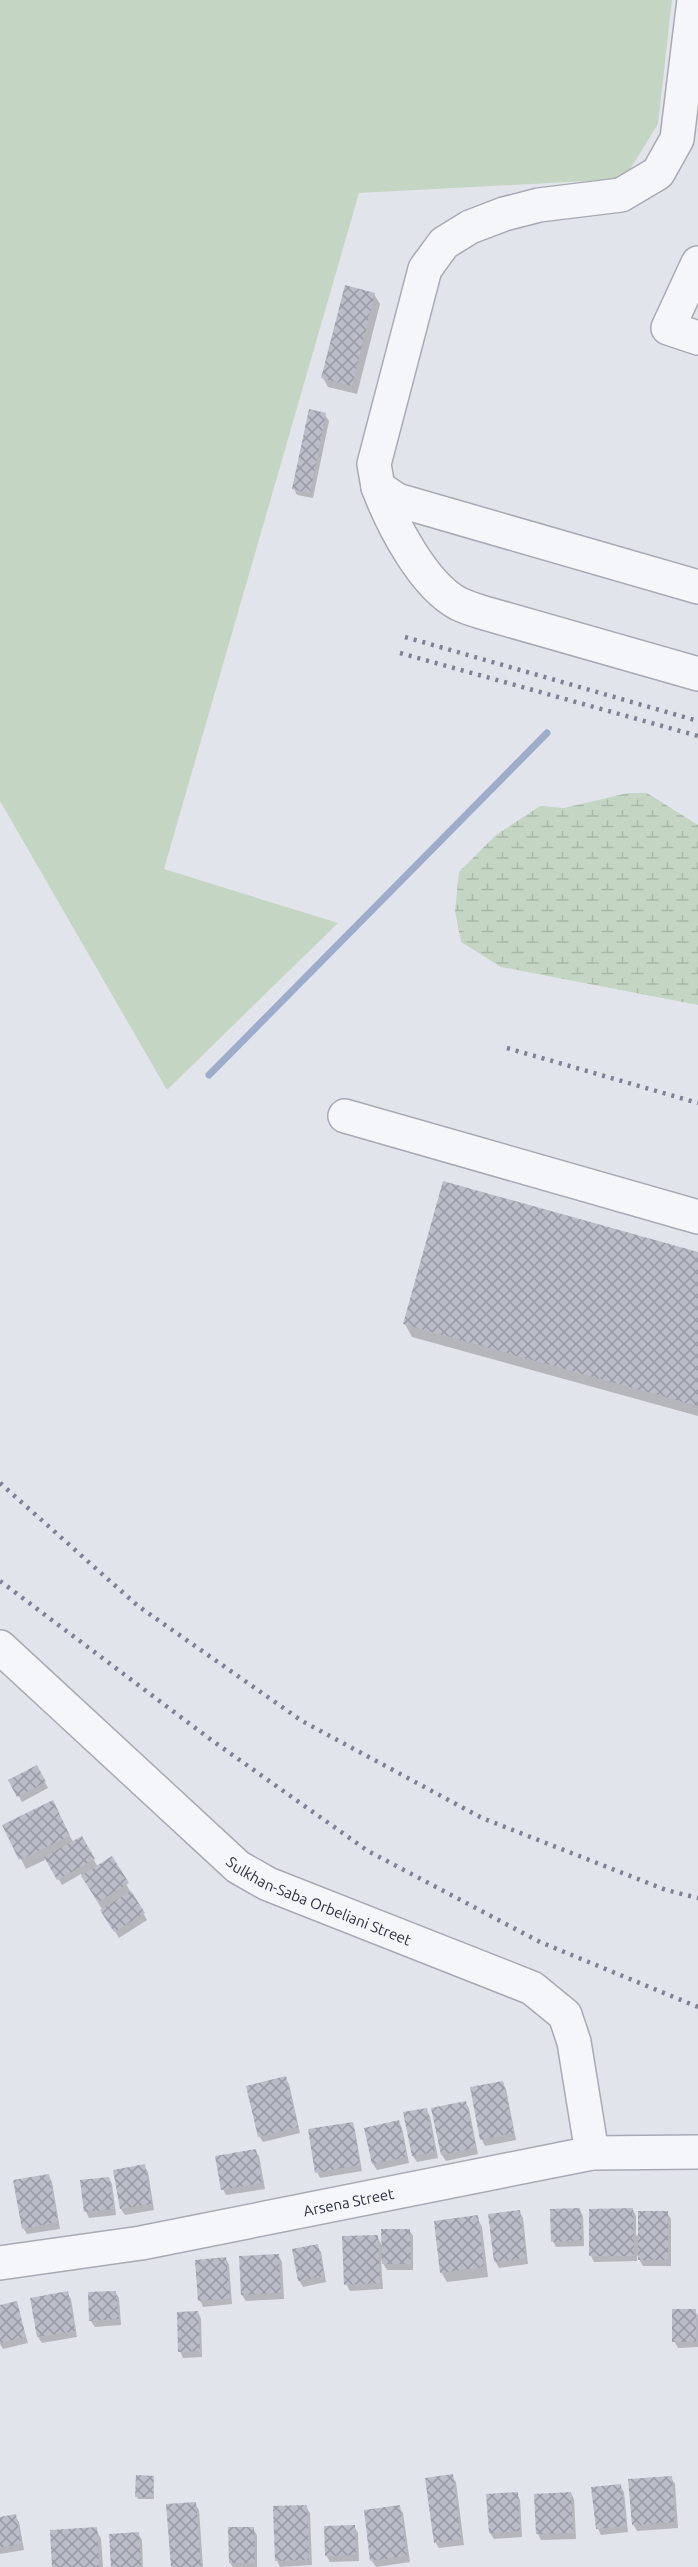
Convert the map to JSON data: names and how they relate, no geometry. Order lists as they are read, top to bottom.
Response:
{
  "streets": {
    "street": ["Sulkhan-Saba Orbeliani Street", "Arsena Street"]
  },
  "crossings": [
    ["Sulkhan-Saba Orbeliani Street", "Arsena Street"]
  ]
}
